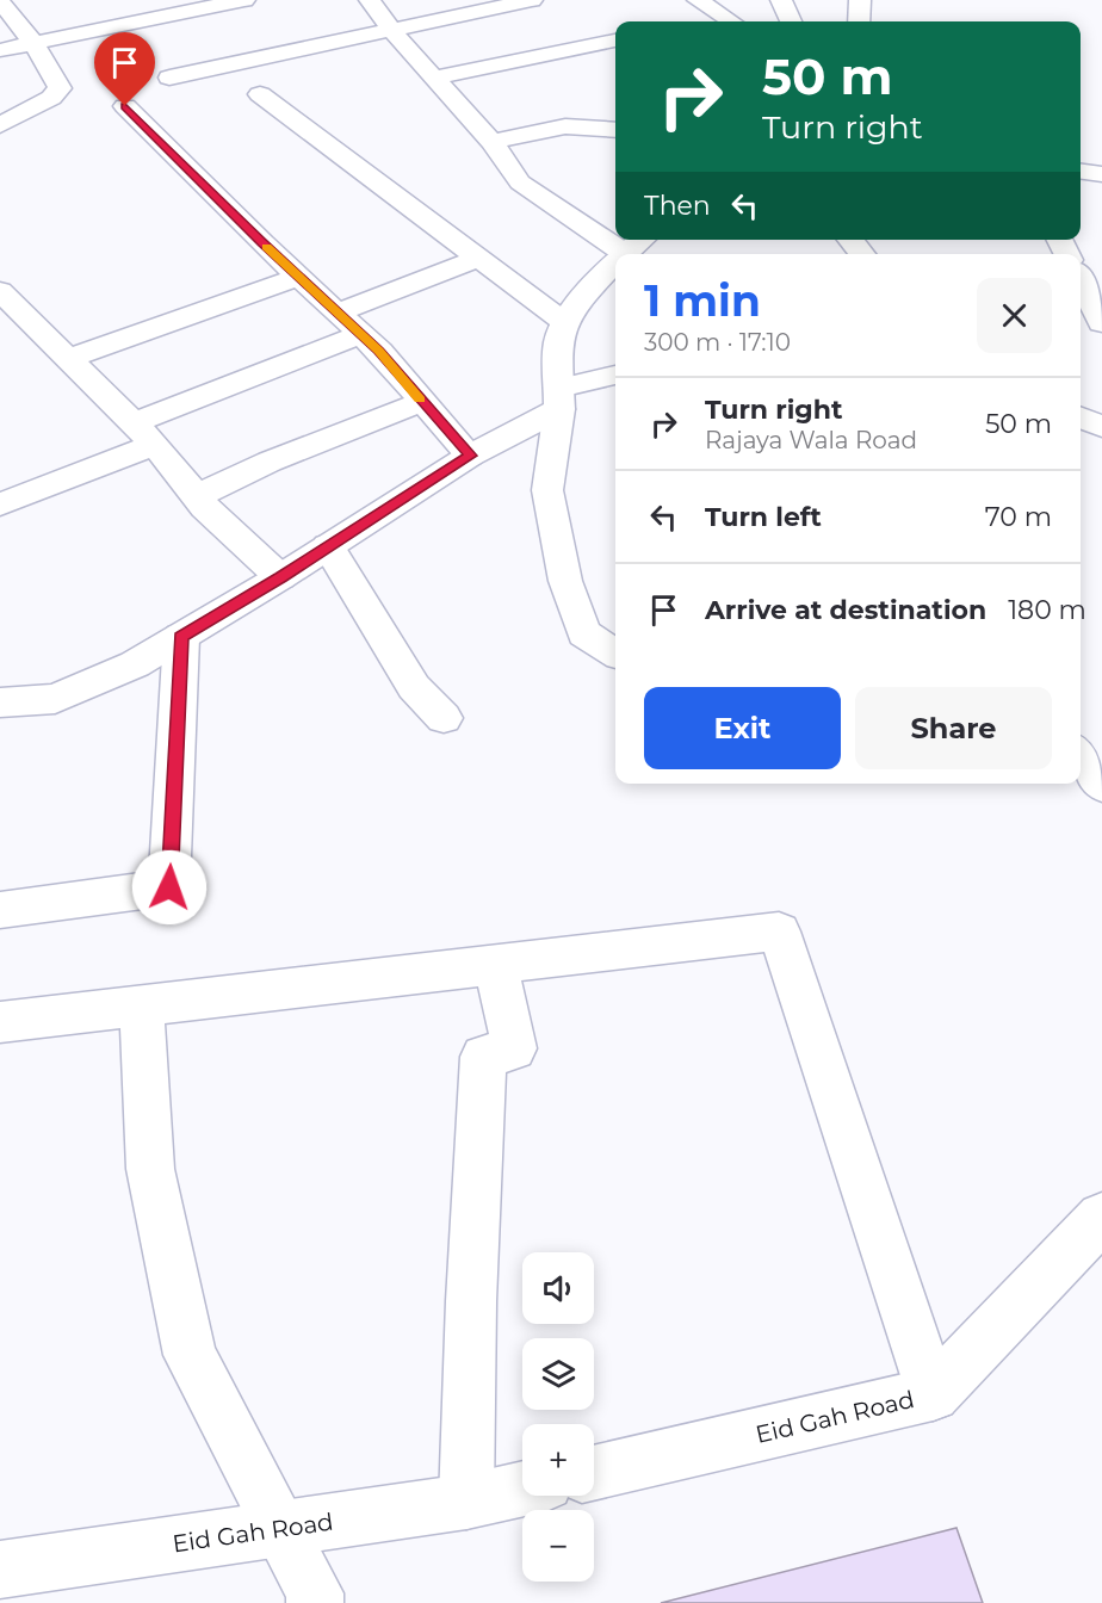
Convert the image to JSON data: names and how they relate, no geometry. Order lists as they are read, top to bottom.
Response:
{
  "streets": {
    "street": ["Eid Gah Road"]
  },
  "page": {
    "turn": ["50 m", "Turn right"],
    "then": "Then",
    "heading": ["1 min", "300 m · 17:10"],
    "list": [
      {
        "name": "Turn right",
        "note": "Rajaya Wala Road",
        "value": "50 m"
      },
      {
        "name": "Turn left",
        "value": "70 m"
      },
      {
        "name": "Arrive at destination",
        "value": "180 m"
      }
    ],
    "buttons": ["Exit", "Share"],
    "map_buttons": ["+", "−"]
  }
}
